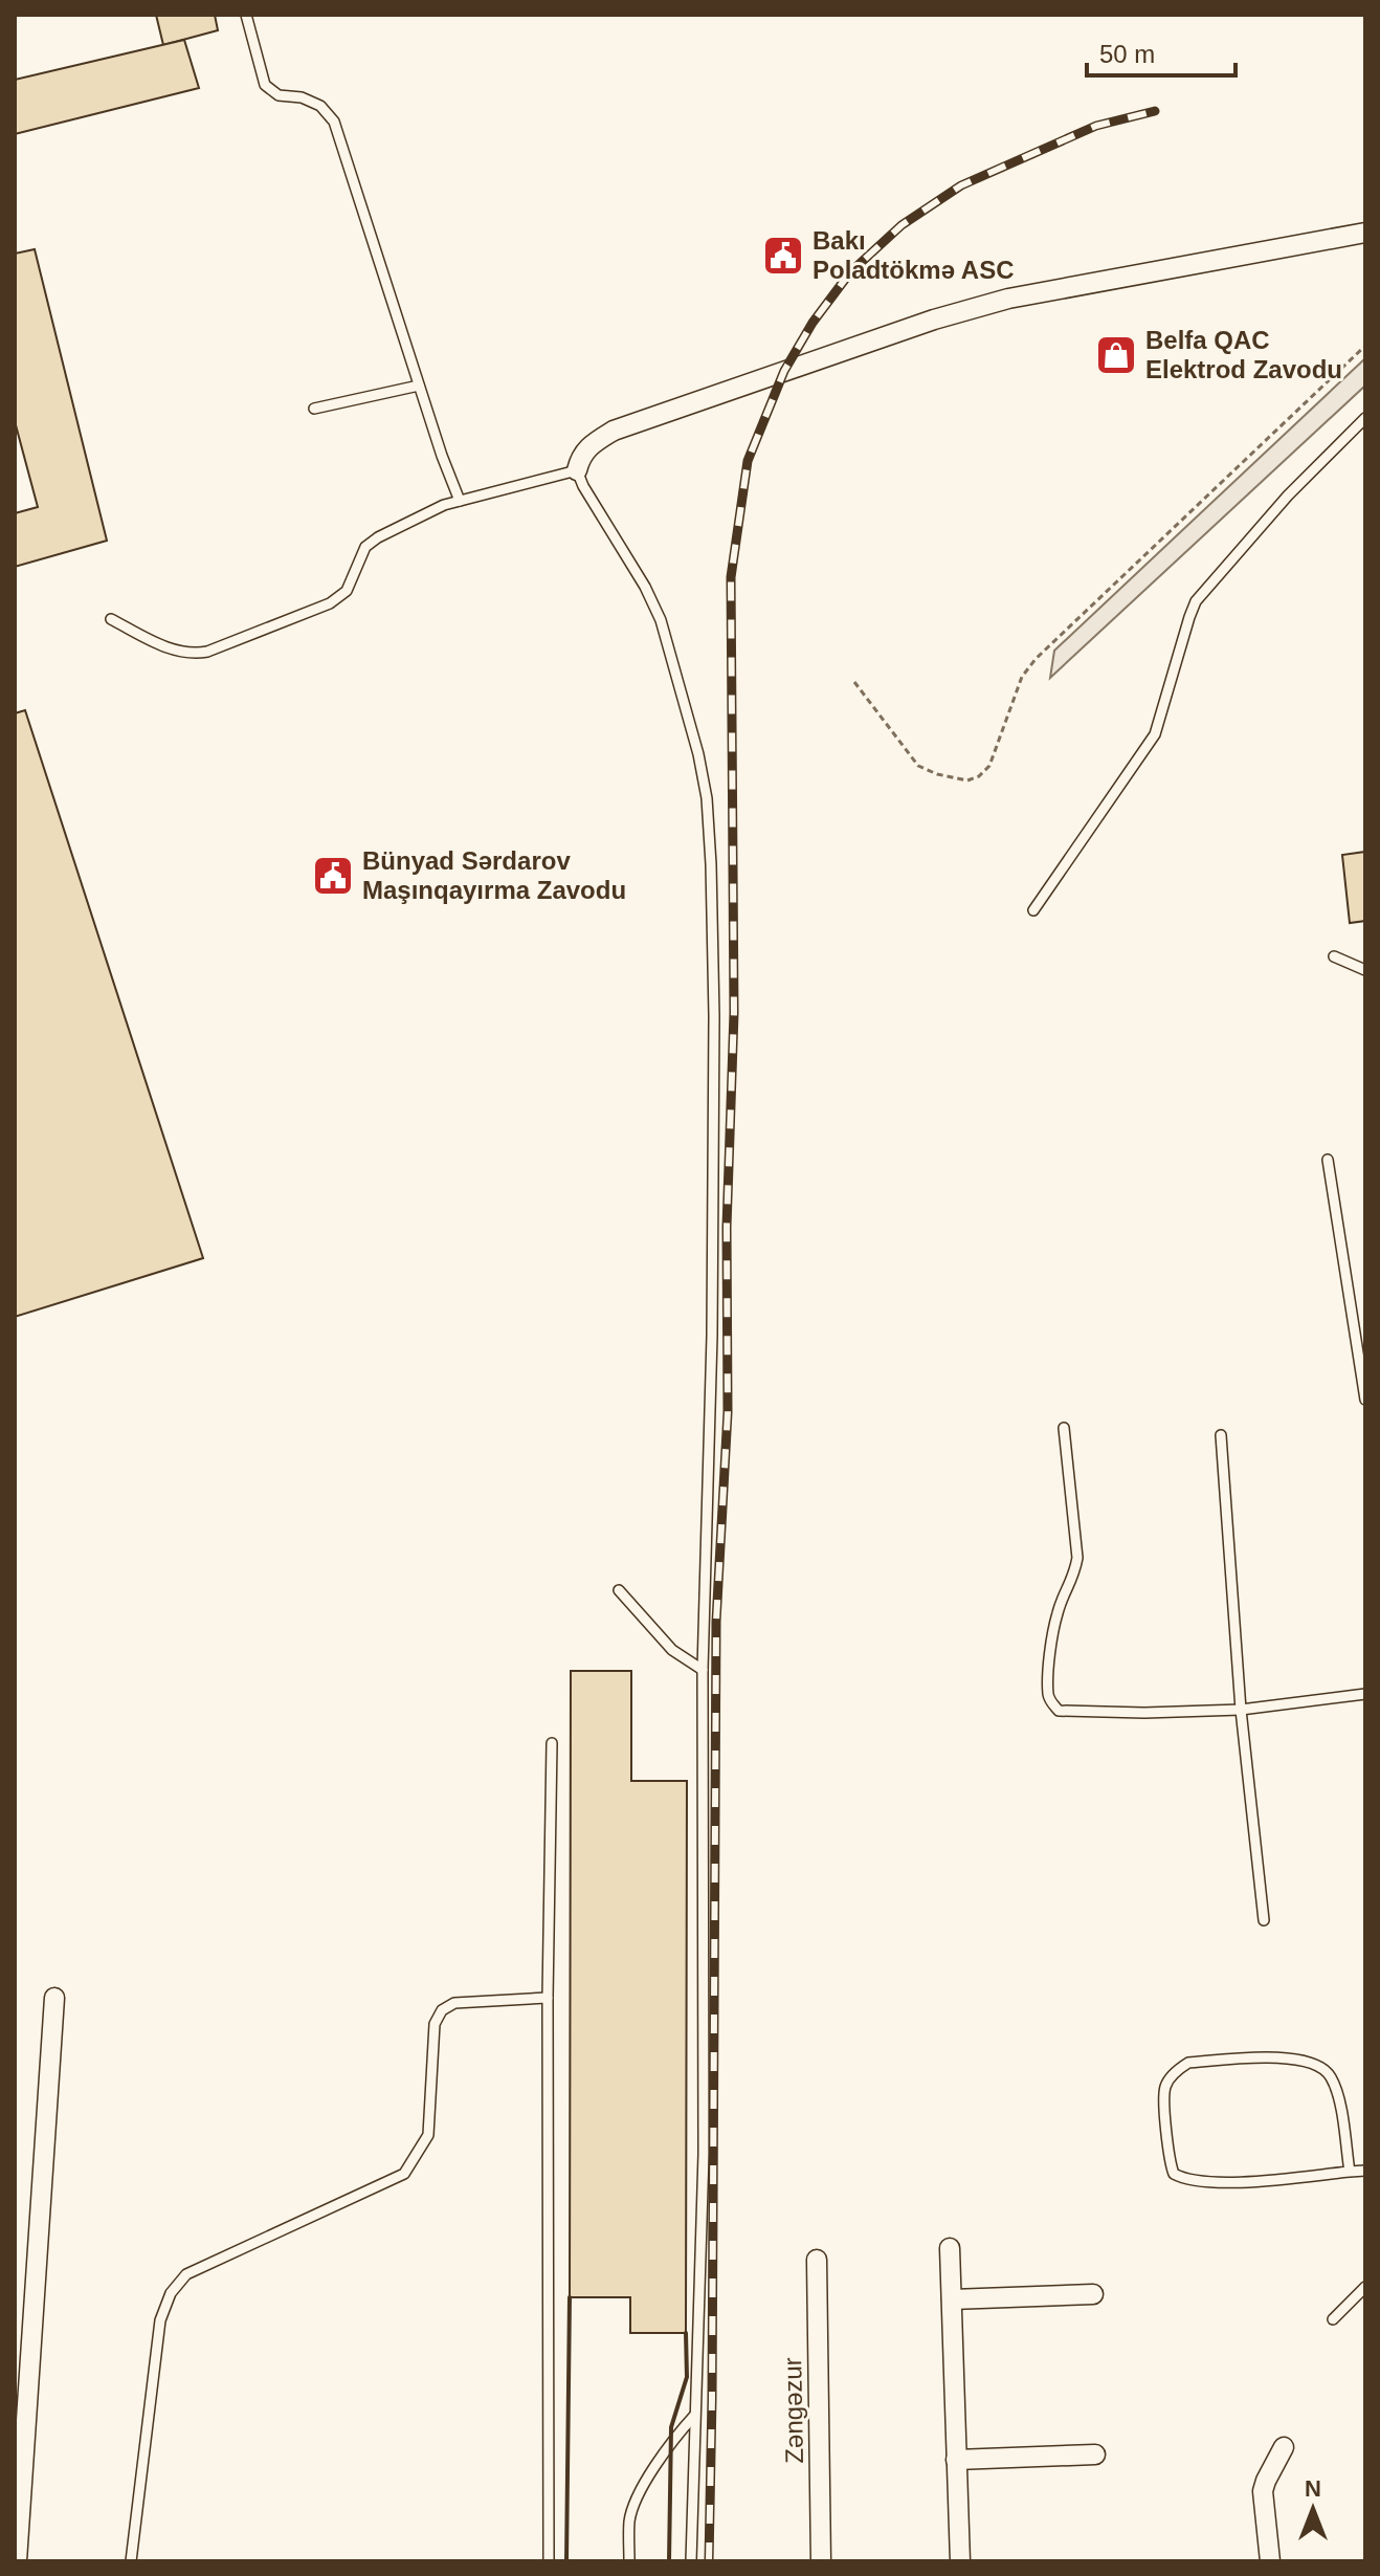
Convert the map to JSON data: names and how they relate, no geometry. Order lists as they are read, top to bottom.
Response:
{
  "streets": {
    "street": ["Zəngəzur"]
  },
  "places": {
    "public building": ["Bakı Poladtökmə ASC", "Bünyad Sərdarov Maşınqayırma Zavodu"],
    "shop": ["Belfa QAC Elektrod Zavodu"]
  },
  "scale_bar": "50 m",
  "north": "top"
}
